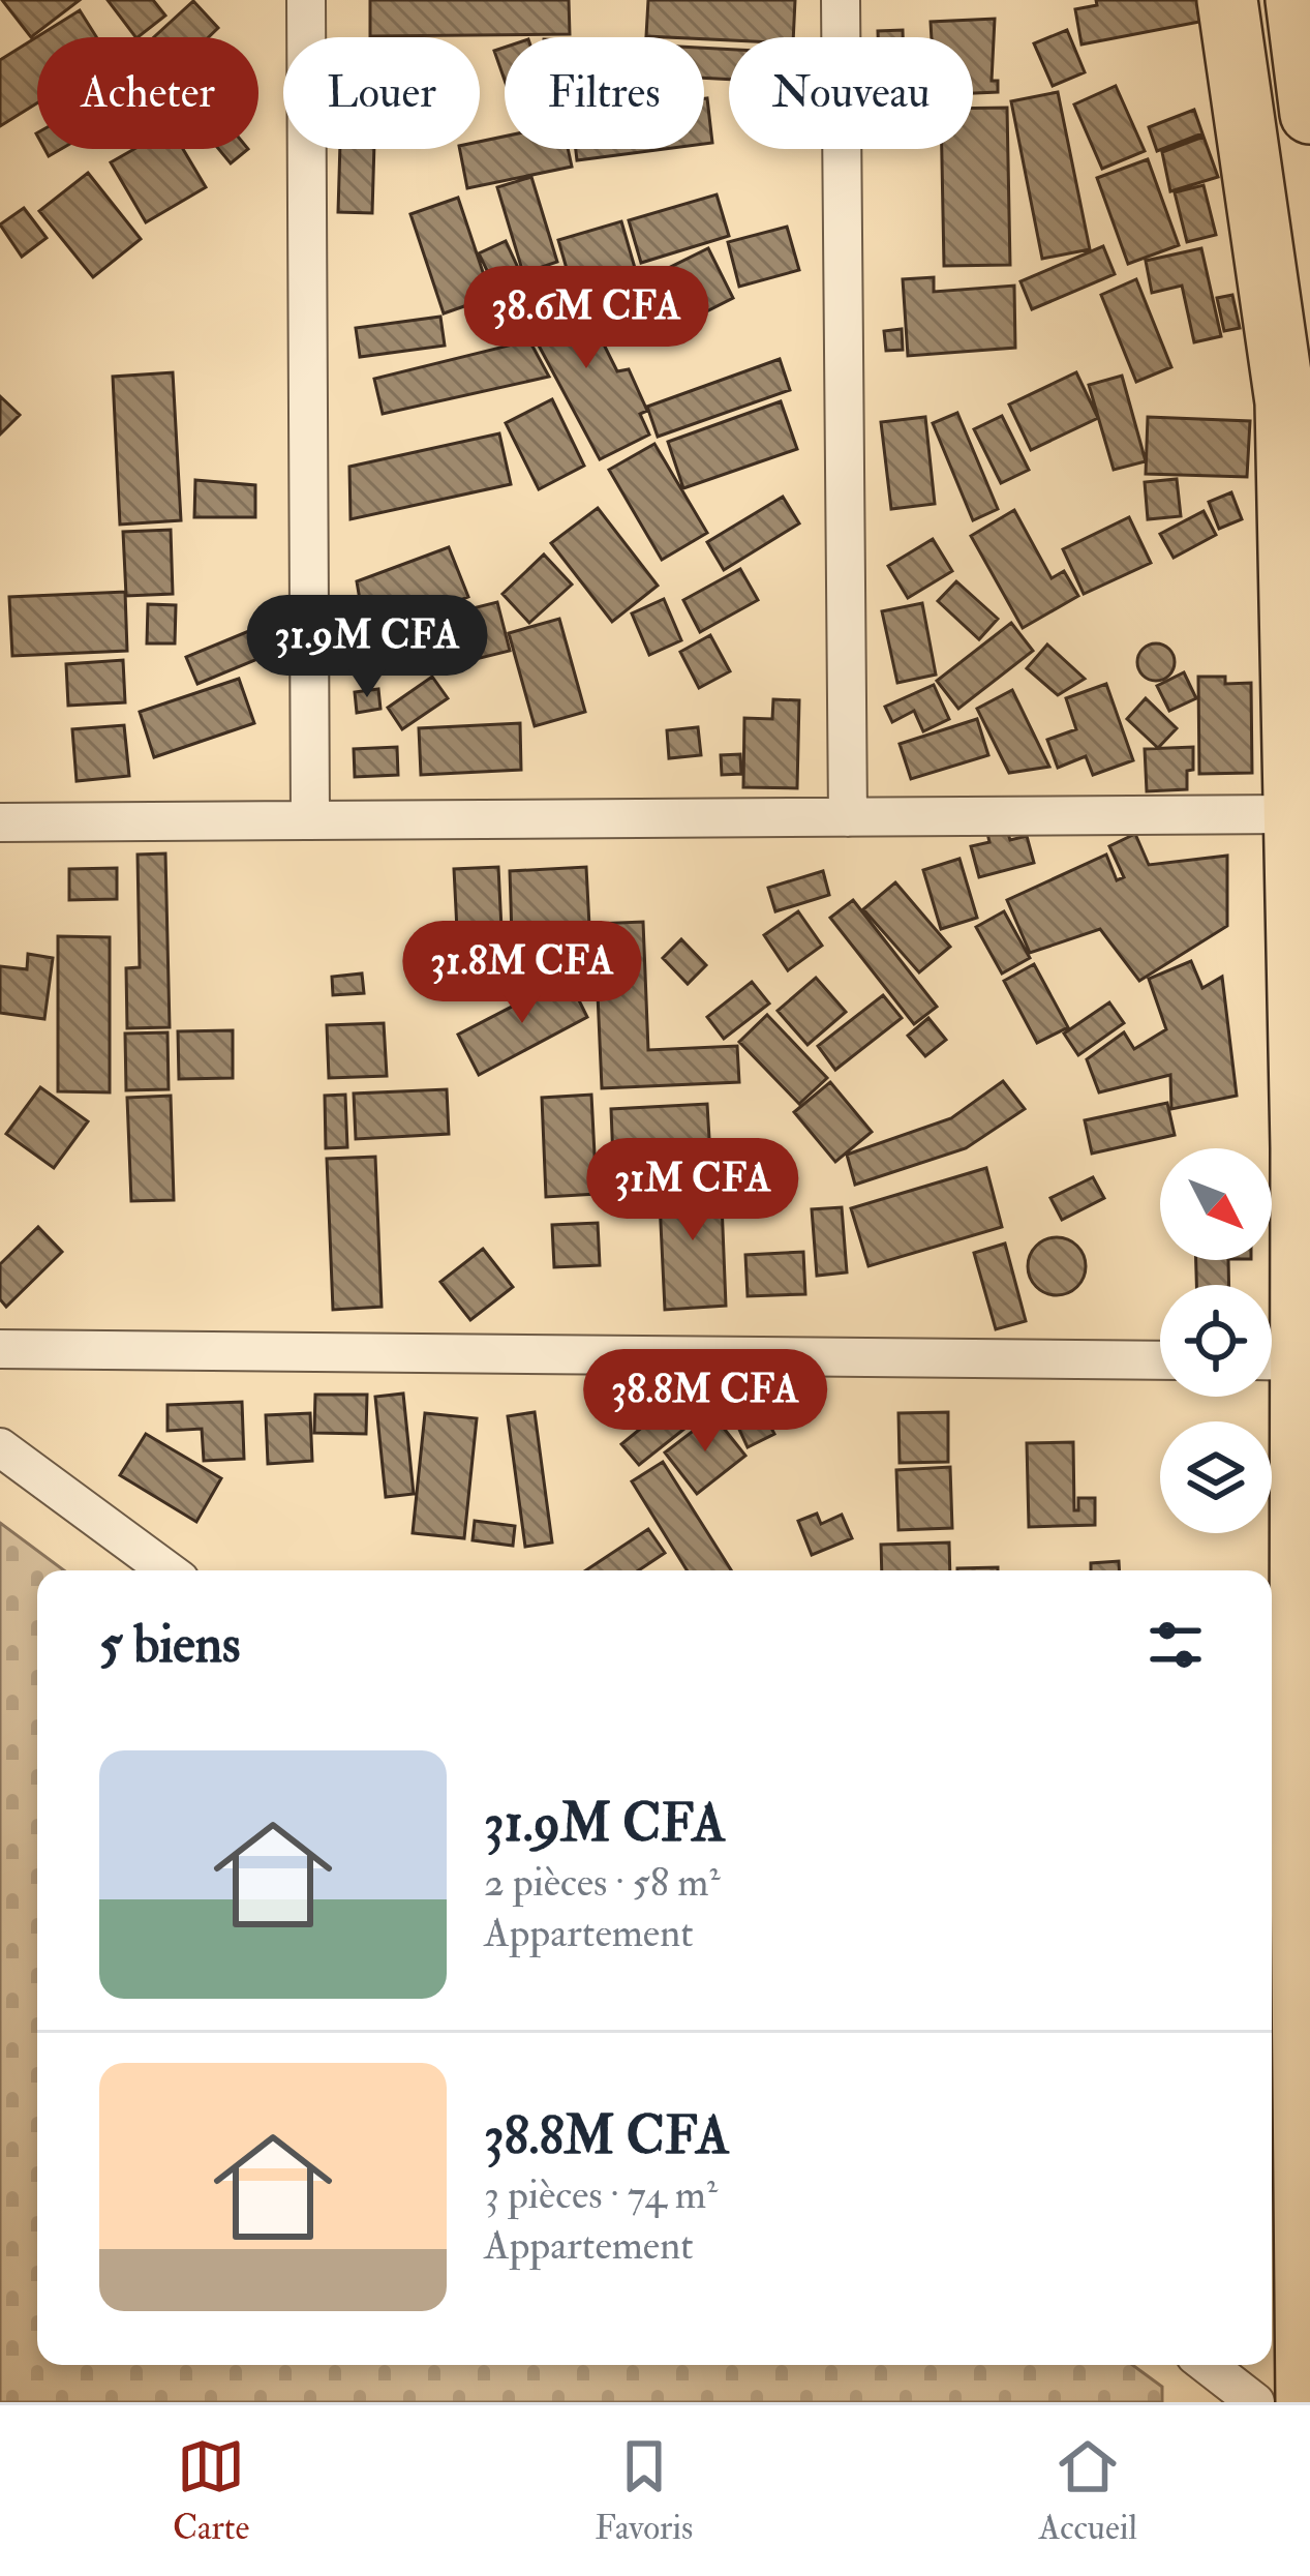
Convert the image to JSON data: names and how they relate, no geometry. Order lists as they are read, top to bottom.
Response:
{
  "north": "bottom right",
  "page": {
    "chip": [
      "Acheter",
      "Louer",
      "Filtres",
      "Nouveau"
    ],
    "price": [
      "38.6M CFA",
      "31.9M CFA",
      "31.8M CFA",
      "31M CFA",
      "38.8M CFA"
    ],
    "heading": "5 biens",
    "list": [
      {
        "name": "31.9M CFA",
        "note": "2 pièces · 58 m² · Appartement"
      },
      {
        "name": "38.8M CFA",
        "note": "3 pièces · 74 m² · Appartement"
      }
    ],
    "tabs": ["Carte", "Favoris", "Accueil"]
  }
}
